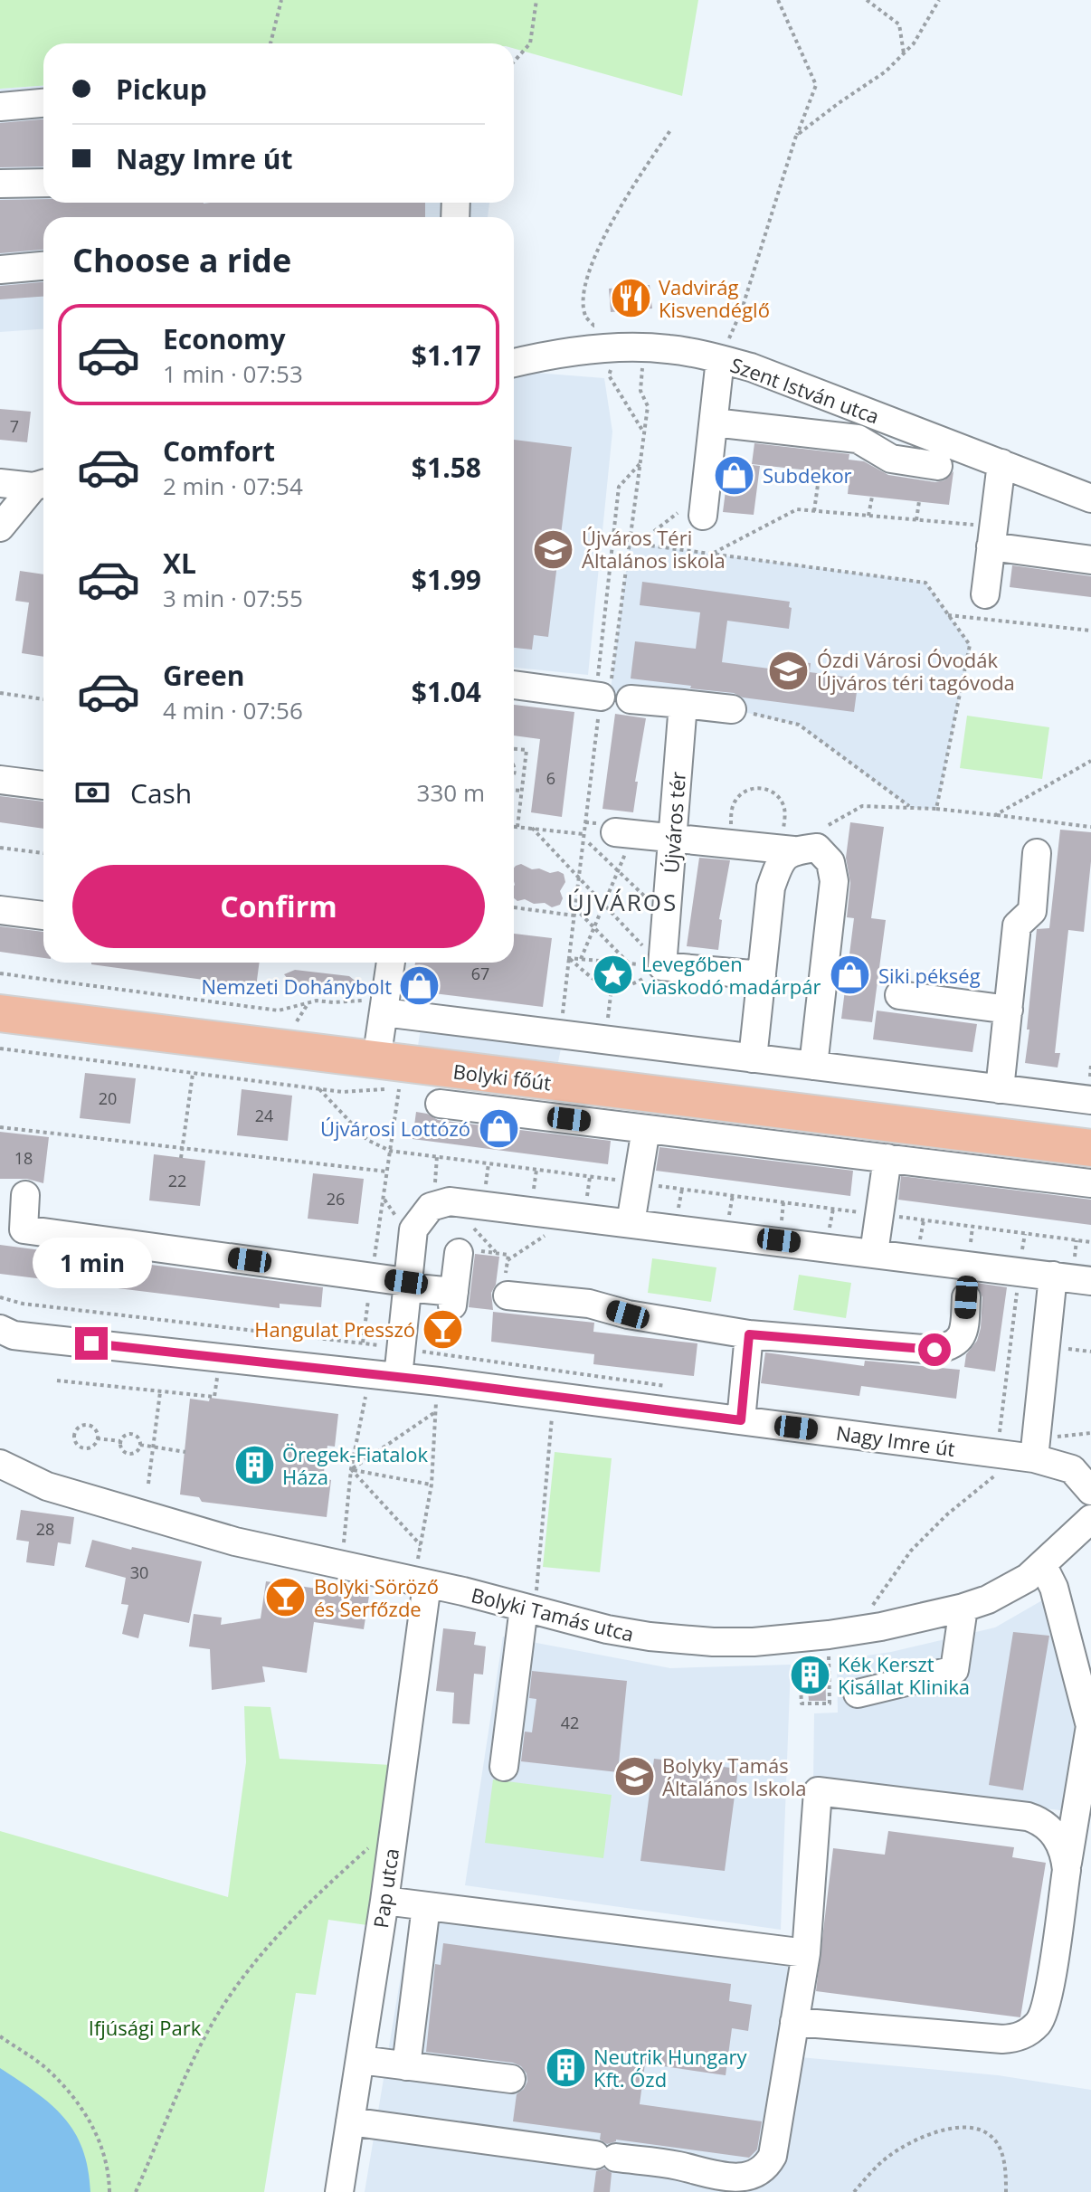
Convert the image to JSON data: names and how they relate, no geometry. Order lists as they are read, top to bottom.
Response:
{
  "streets": {
    "main road": ["Bolyki főút"],
    "street": [
      "Szent István utca",
      "Újváros tér",
      "Nagy Imre út",
      "Bolyki Tamás utca",
      "Pap utca"
    ]
  },
  "crossings": [
    ["Bolyki Tamás utca", "Pap utca"]
  ],
  "districts": ["ÚJVÁROS"],
  "parks": ["Ifjúsági Park"],
  "places": {
    "restaurant": ["Vadvirág Kisvendéglő"],
    "shop": [
      "Subdekor",
      "Siki pékség",
      "Nemzeti Dohánybolt",
      "Újvárosi Lottózó"
    ],
    "school or university": ["Újváros Téri Általános iskola", "Ózdi Városi Óvodák Újváros téri tagóvoda", "Bolyky Tamás Általános Iskola"],
    "place": ["Levegőben viaskodó madárpár"],
    "bar": ["Hangulat Presszó", "Bolyki Söröző és Serfőzde"],
    "building": ["Öregek-Fiatalok Háza", "Kék Kerszt Kisállat Klinika", "Neutrik Hungary Kft. Ózd"]
  },
  "house_numbers": [
    "7",
    "6",
    "67",
    "20",
    "24",
    "18",
    "22",
    "26",
    "28",
    "30",
    "42"
  ],
  "page": {
    "banner": ["Pickup", "Nagy Imre út"],
    "heading": "Choose a ride",
    "list": [
      {
        "name": "Economy",
        "note": "1 min · 07:53",
        "value": "$1.17"
      },
      {
        "name": "Comfort",
        "note": "2 min · 07:54",
        "value": "$1.58"
      },
      {
        "name": "XL",
        "note": "3 min · 07:55",
        "value": "$1.99"
      },
      {
        "name": "Green",
        "note": "4 min · 07:56",
        "value": "$1.04"
      }
    ],
    "pay": ["Cash", "330 m"],
    "buttons": "Confirm",
    "bubble": "1 min"
  }
}
